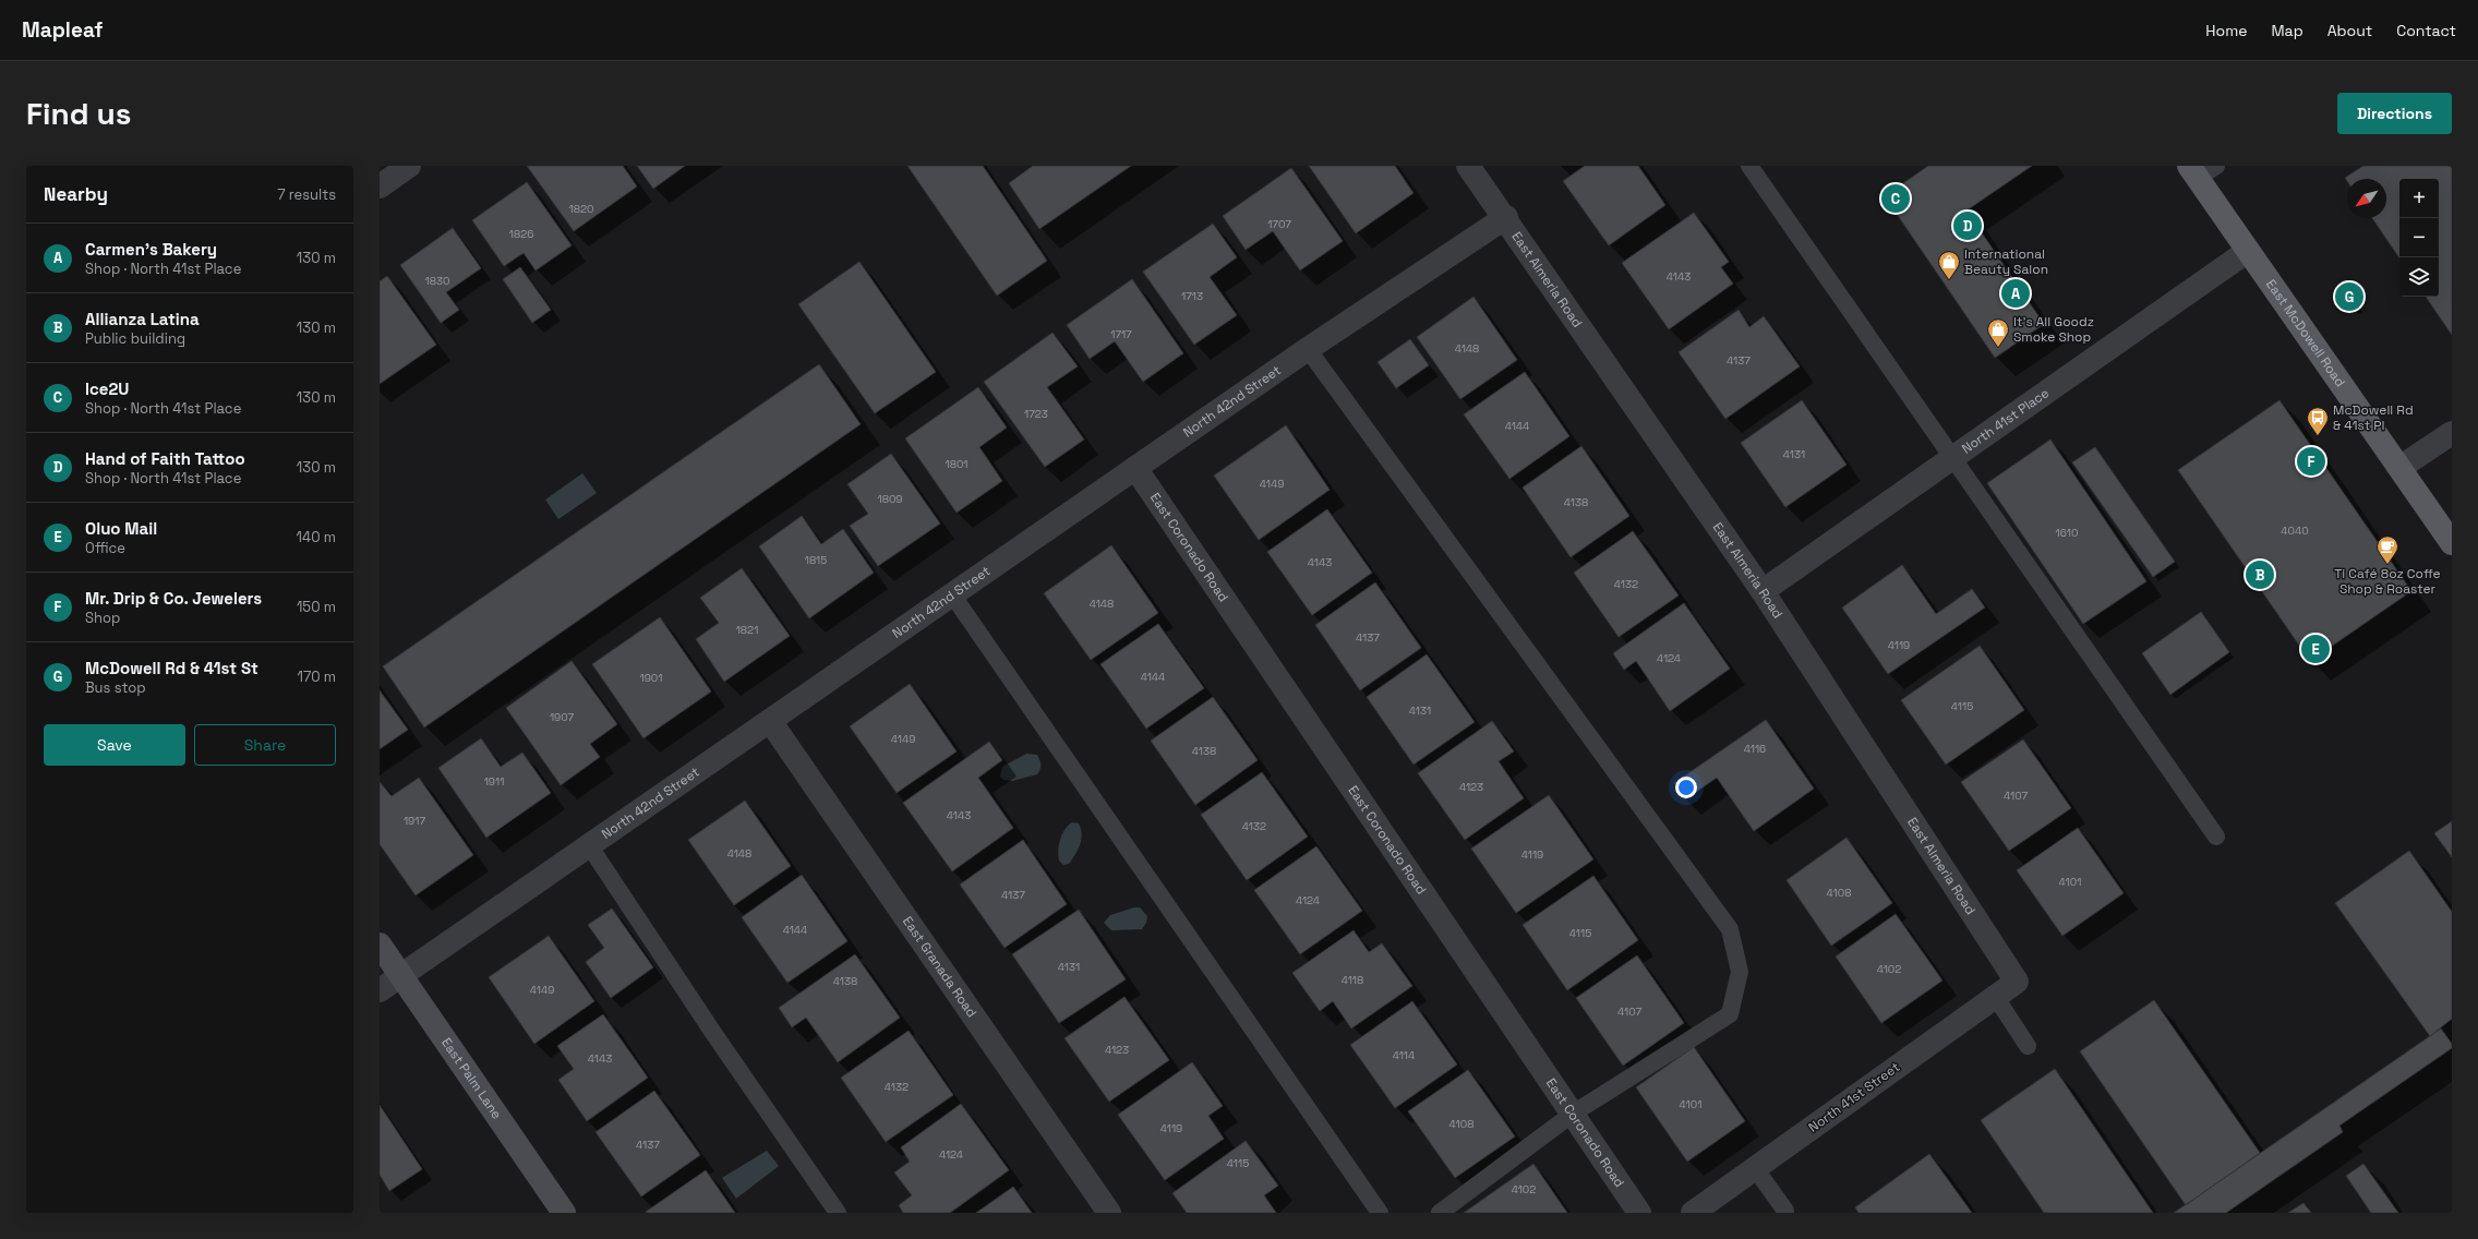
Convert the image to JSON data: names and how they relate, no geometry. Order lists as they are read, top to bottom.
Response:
{
  "streets": {
    "main road": ["East McDowell Road"],
    "street": [
      "East Almeria Road",
      "North 42nd Street",
      "North 41st Place",
      "East Coronado Road",
      "East Granada Road",
      "East Palm Lane",
      "North 41st Street"
    ]
  },
  "crossings": [
    ["East Almeria Road", "North 42nd Street"],
    ["East Almeria Road", "North 41st Place"],
    ["East Almeria Road", "North 41st Street"],
    ["East McDowell Road", "North 41st Place"],
    ["North 42nd Street", "East Coronado Road"],
    ["North 42nd Street", "East Granada Road"],
    ["North 42nd Street", "East Palm Lane"]
  ],
  "places": {
    "shop": ["International Beauty Salon", "It's All Goodz Smoke Shop"],
    "bus stop": ["McDowell Rd & 41st Pl"],
    "cafe": ["Ti Café 8oz Coffe Shop & Roaster"]
  },
  "house_numbers": [
    "1820",
    "1707",
    "1826",
    "4143",
    "1830",
    "1713",
    "1717",
    "4148",
    "4137",
    "1723",
    "4144",
    "4131",
    "1801",
    "4149",
    "1809",
    "4138",
    "4040",
    "1610",
    "1815",
    "4143",
    "4132",
    "4148",
    "1821",
    "4137",
    "4119",
    "4124",
    "4144",
    "1901",
    "4115",
    "4131",
    "1907",
    "4149",
    "4116",
    "4138",
    "1911",
    "4123",
    "4107",
    "4143",
    "1917",
    "4132",
    "4148",
    "4119",
    "4101",
    "4108",
    "4137",
    "4124",
    "4144",
    "4115",
    "4131",
    "4102",
    "4118",
    "4138",
    "4149",
    "4107",
    "4123",
    "4114",
    "4143",
    "4132",
    "4101",
    "4108",
    "4119",
    "4137",
    "4124",
    "4115",
    "4102"
  ],
  "north": "bottom left",
  "page": {
    "header": "Mapleaf",
    "nav": [
      "Home",
      "Map",
      "About",
      "Contact"
    ],
    "buttons": [
      "Directions",
      ["Save", "Share"]
    ],
    "title": "Find us",
    "heading": ["Nearby", "7 results"],
    "map_buttons": ["+", "−"],
    "pins": [
      "C",
      "D",
      "A",
      "G",
      "F",
      "B",
      "E"
    ],
    "list": [
      {
        "mark": "A",
        "name": "Carmen's Bakery",
        "note": "Shop · North 41st Place",
        "value": "130 m"
      },
      {
        "mark": "B",
        "name": "Allianza Latina",
        "note": "Public building",
        "value": "130 m"
      },
      {
        "mark": "C",
        "name": "Ice2U",
        "note": "Shop · North 41st Place",
        "value": "130 m"
      },
      {
        "mark": "D",
        "name": "Hand of Faith Tattoo",
        "note": "Shop · North 41st Place",
        "value": "130 m"
      },
      {
        "mark": "E",
        "name": "Oluo Mail",
        "note": "Office",
        "value": "140 m"
      },
      {
        "mark": "F",
        "name": "Mr. Drip & Co. Jewelers",
        "note": "Shop",
        "value": "150 m"
      },
      {
        "mark": "G",
        "name": "McDowell Rd & 41st St",
        "note": "Bus stop",
        "value": "170 m"
      }
    ]
  }
}
